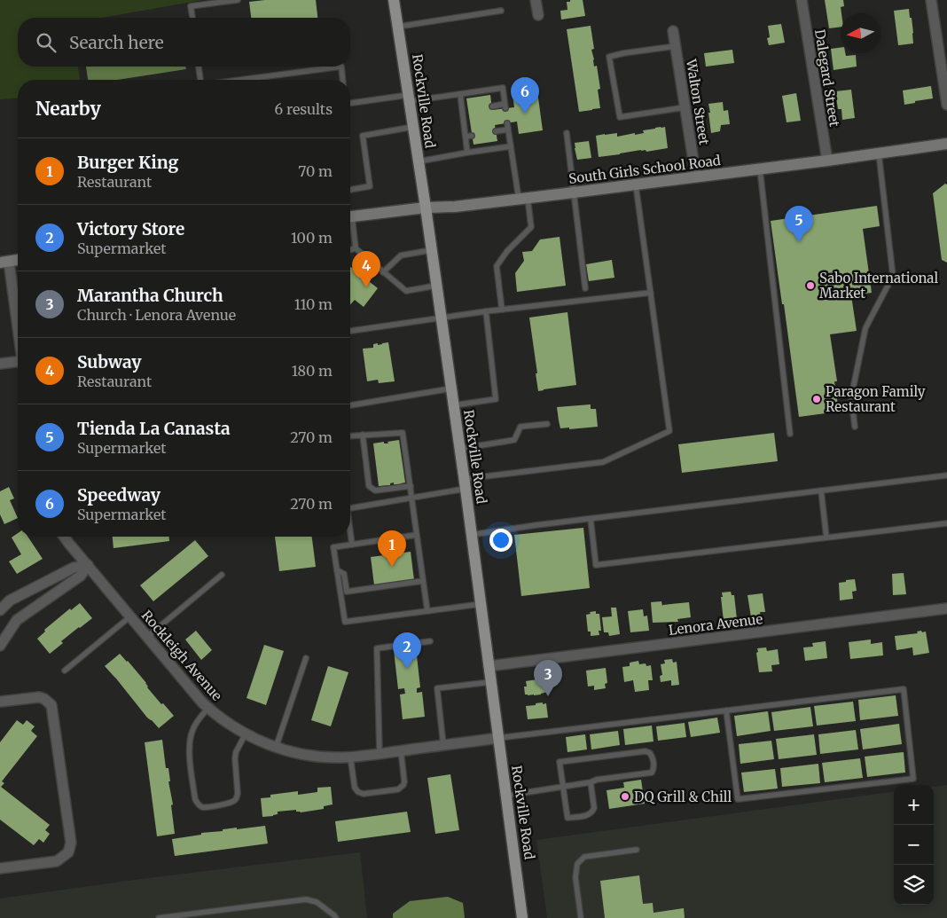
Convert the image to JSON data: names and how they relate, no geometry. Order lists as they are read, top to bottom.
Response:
{
  "streets": {
    "main road": ["Rockville Road", "South Girls School Road"],
    "street": [
      "Dalegard Street",
      "Walton Street",
      "Lenora Avenue",
      "Rockleigh Avenue"
    ]
  },
  "crossings": [
    ["Dalegard Street", "South Girls School Road"],
    ["Rockville Road", "South Girls School Road"],
    ["Rockville Road", "Lenora Avenue"],
    ["Rockville Road", "Rockleigh Avenue"],
    ["Walton Street", "South Girls School Road"]
  ],
  "places": ["Sabo International Market", "Paragon Family Restaurant", "DQ Grill & Chill"],
  "north": "left",
  "page": {
    "search": "Search here",
    "pins": [
      "6",
      "5",
      "4",
      "1",
      "2",
      "3"
    ],
    "heading": ["Nearby", "6 results"],
    "list": [
      {
        "mark": "1",
        "name": "Burger King",
        "note": "Restaurant",
        "value": "70 m"
      },
      {
        "mark": "2",
        "name": "Victory Store",
        "note": "Supermarket",
        "value": "100 m"
      },
      {
        "mark": "3",
        "name": "Marantha Church",
        "note": "Church · Lenora Avenue",
        "value": "110 m"
      },
      {
        "mark": "4",
        "name": "Subway",
        "note": "Restaurant",
        "value": "180 m"
      },
      {
        "mark": "5",
        "name": "Tienda La Canasta",
        "note": "Supermarket",
        "value": "270 m"
      },
      {
        "mark": "6",
        "name": "Speedway",
        "note": "Supermarket",
        "value": "270 m"
      }
    ],
    "map_buttons": ["+", "−"]
  }
}
